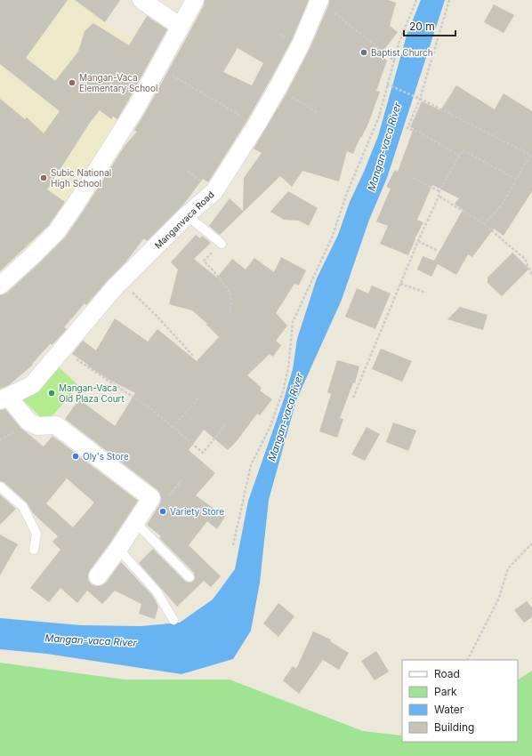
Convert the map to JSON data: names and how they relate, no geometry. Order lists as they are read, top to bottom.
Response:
{
  "streets": {
    "street": ["Manganvaca Road"]
  },
  "water": ["Mangan-vaca River"],
  "places": [
    "Baptist Church",
    "Mangan-Vaca Elementary School",
    "Subic National High School",
    "Mangan-Vaca Old Plaza Court",
    "Oly's Store",
    "Variety Store"
  ],
  "legend": [
    "Road",
    "Park",
    "Water",
    "Building"
  ],
  "scale_bar": "20 m"
}
